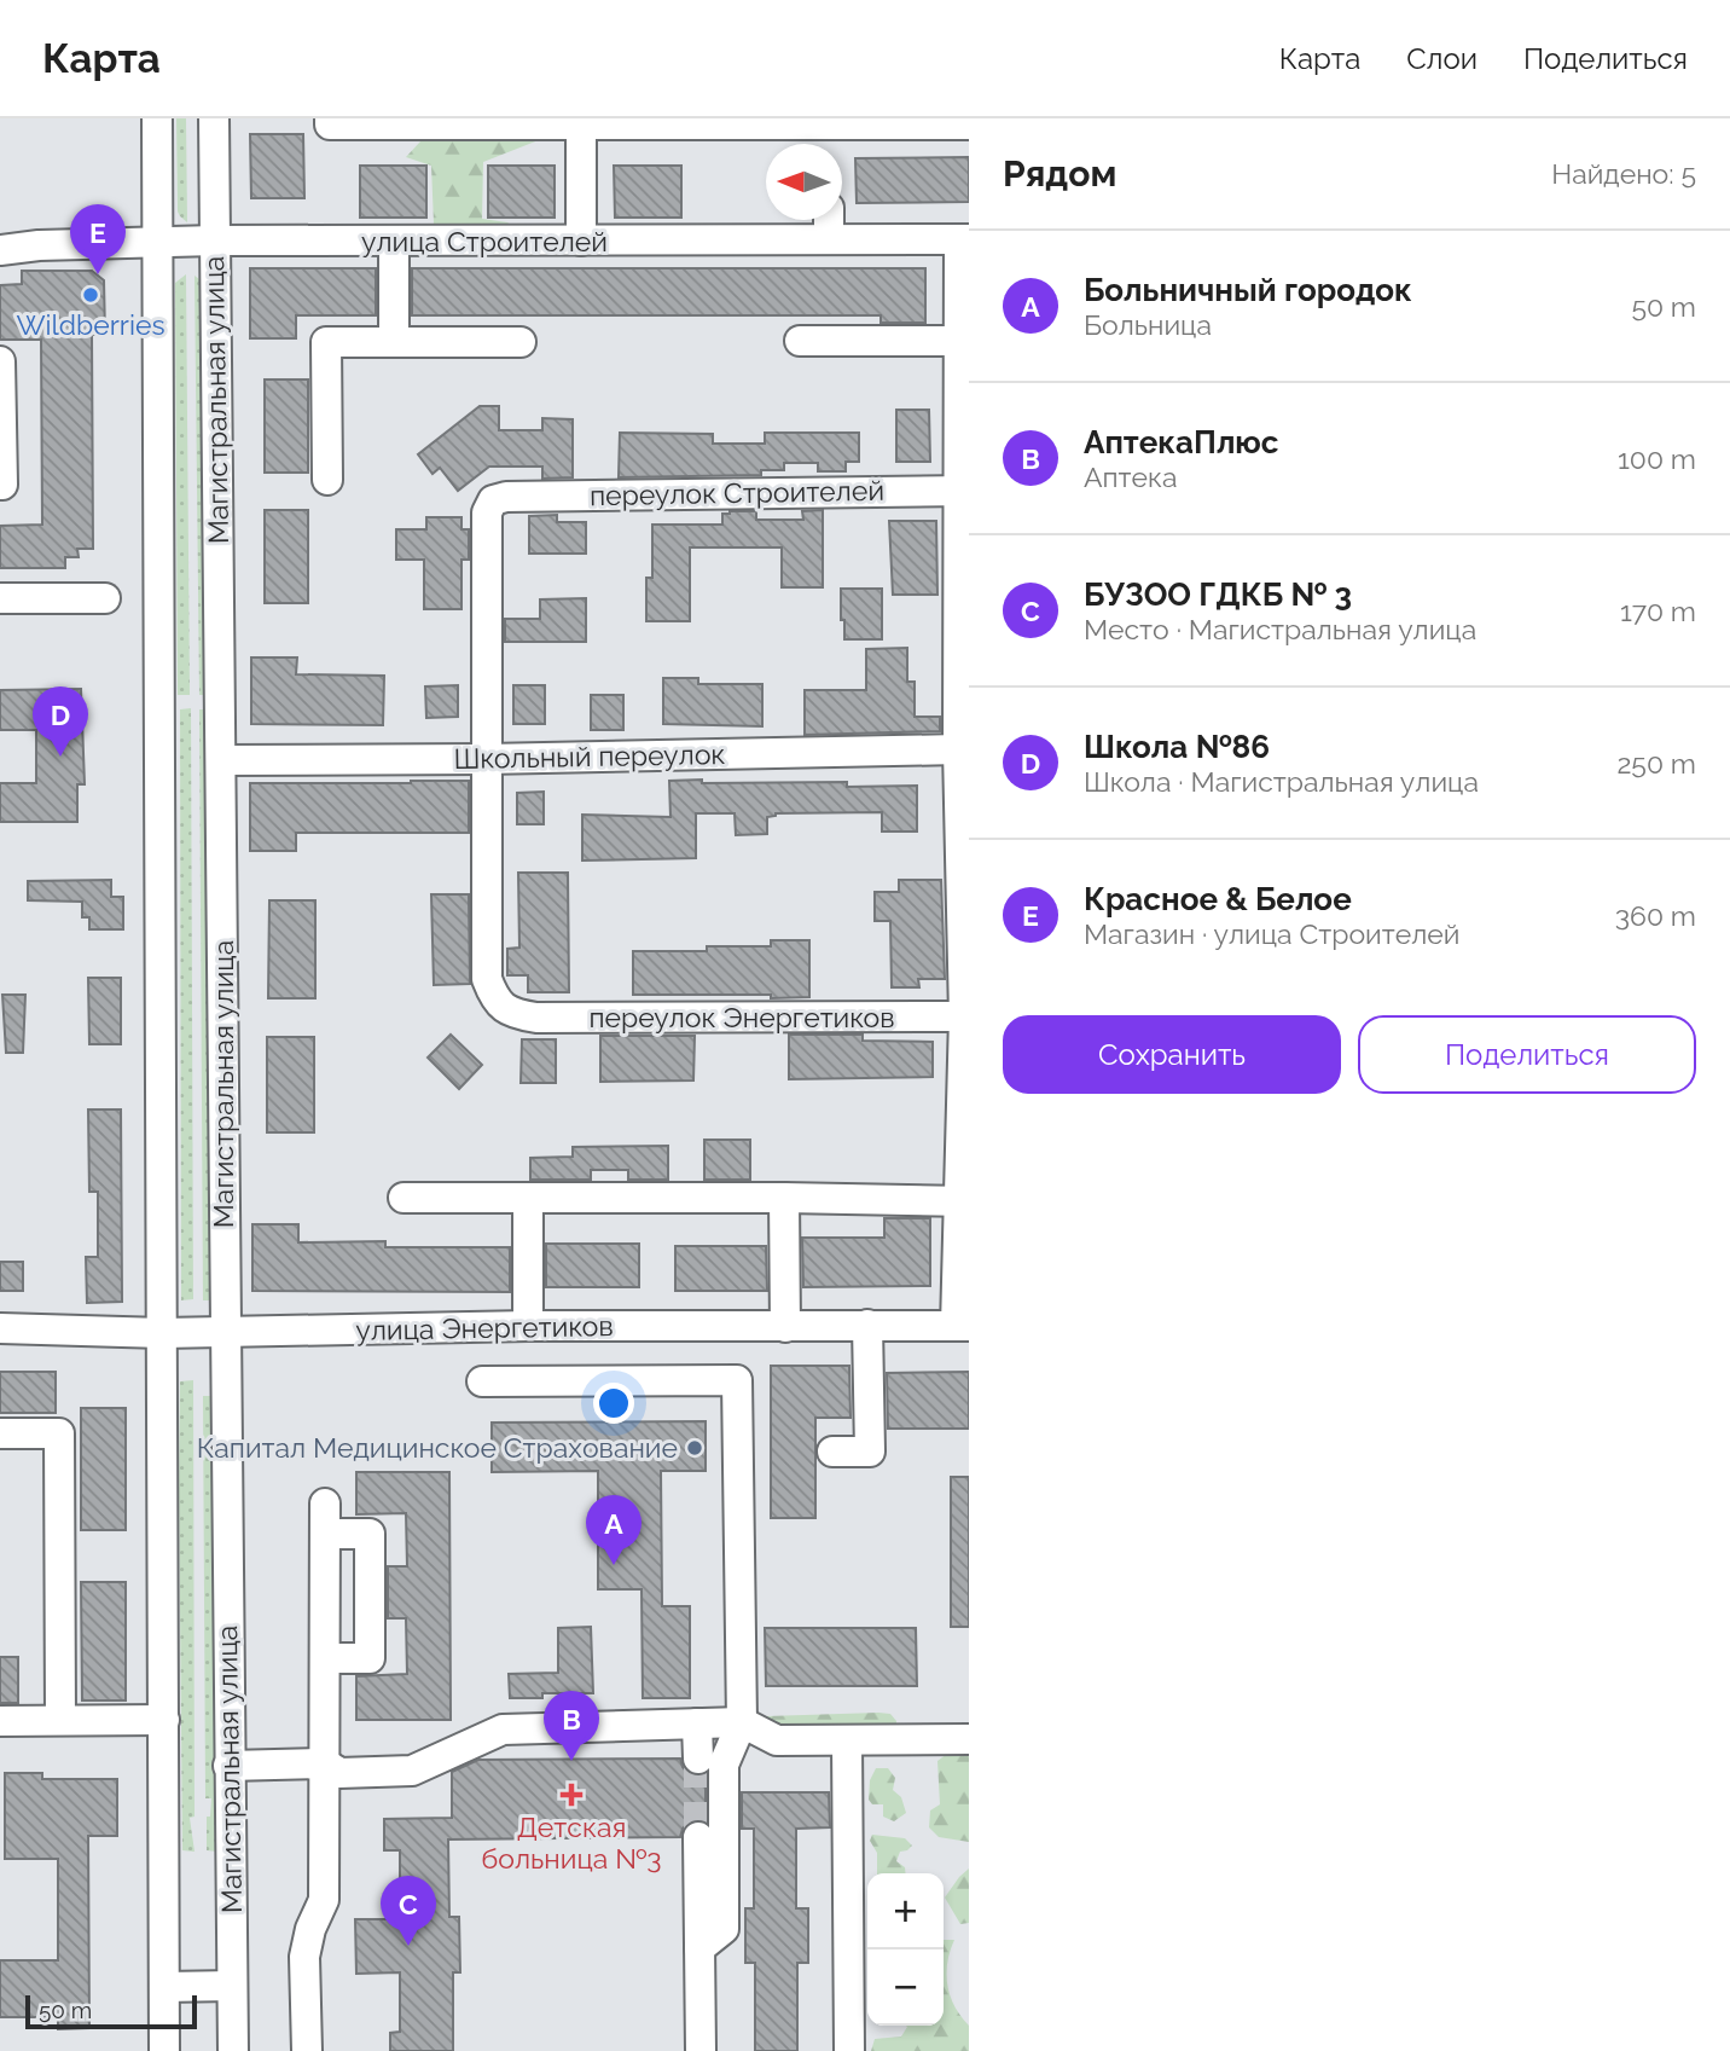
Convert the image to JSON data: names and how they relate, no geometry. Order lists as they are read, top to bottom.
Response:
{
  "streets": {
    "street": [
      "улица Строителей",
      "Магистральная улица",
      "переулок Строителей",
      "Школьный переулок",
      "переулок Энергетиков",
      "улица Энергетиков"
    ]
  },
  "crossings": [
    ["улица Строителей", "Магистральная улица"],
    ["Магистральная улица", "Школьный переулок"],
    ["Магистральная улица", "улица Энергетиков"],
    ["переулок Строителей", "Школьный переулок"],
    ["переулок Строителей", "переулок Энергетиков"],
    ["Школьный переулок", "переулок Энергетиков"]
  ],
  "places": {
    "other": ["Wildberries", "Капитал Медицинское Страхование"],
    "health": ["Детская больница №3"]
  },
  "scale_bar": "50 m",
  "north": "left",
  "page": {
    "header": "Карта",
    "nav": ["Карта", "Слои", "Поделиться"],
    "heading": ["Рядом", "Найдено: 5"],
    "pins": [
      "E",
      "D",
      "A",
      "B",
      "C"
    ],
    "list": [
      {
        "mark": "A",
        "name": "Больничный городок",
        "note": "Больница",
        "value": "50 m"
      },
      {
        "mark": "B",
        "name": "АптекаПлюс",
        "note": "Аптека",
        "value": "100 m"
      },
      {
        "mark": "C",
        "name": "БУЗОО ГДКБ № 3",
        "note": "Место · Магистральная улица",
        "value": "170 m"
      },
      {
        "mark": "D",
        "name": "Школа №86",
        "note": "Школа · Магистральная улица",
        "value": "250 m"
      },
      {
        "mark": "E",
        "name": "Красное & Белое",
        "note": "Магазин · улица Строителей",
        "value": "360 m"
      }
    ],
    "buttons": ["Сохранить", "Поделиться"],
    "map_buttons": ["+", "−"],
    "scale": "50 m"
  }
}
